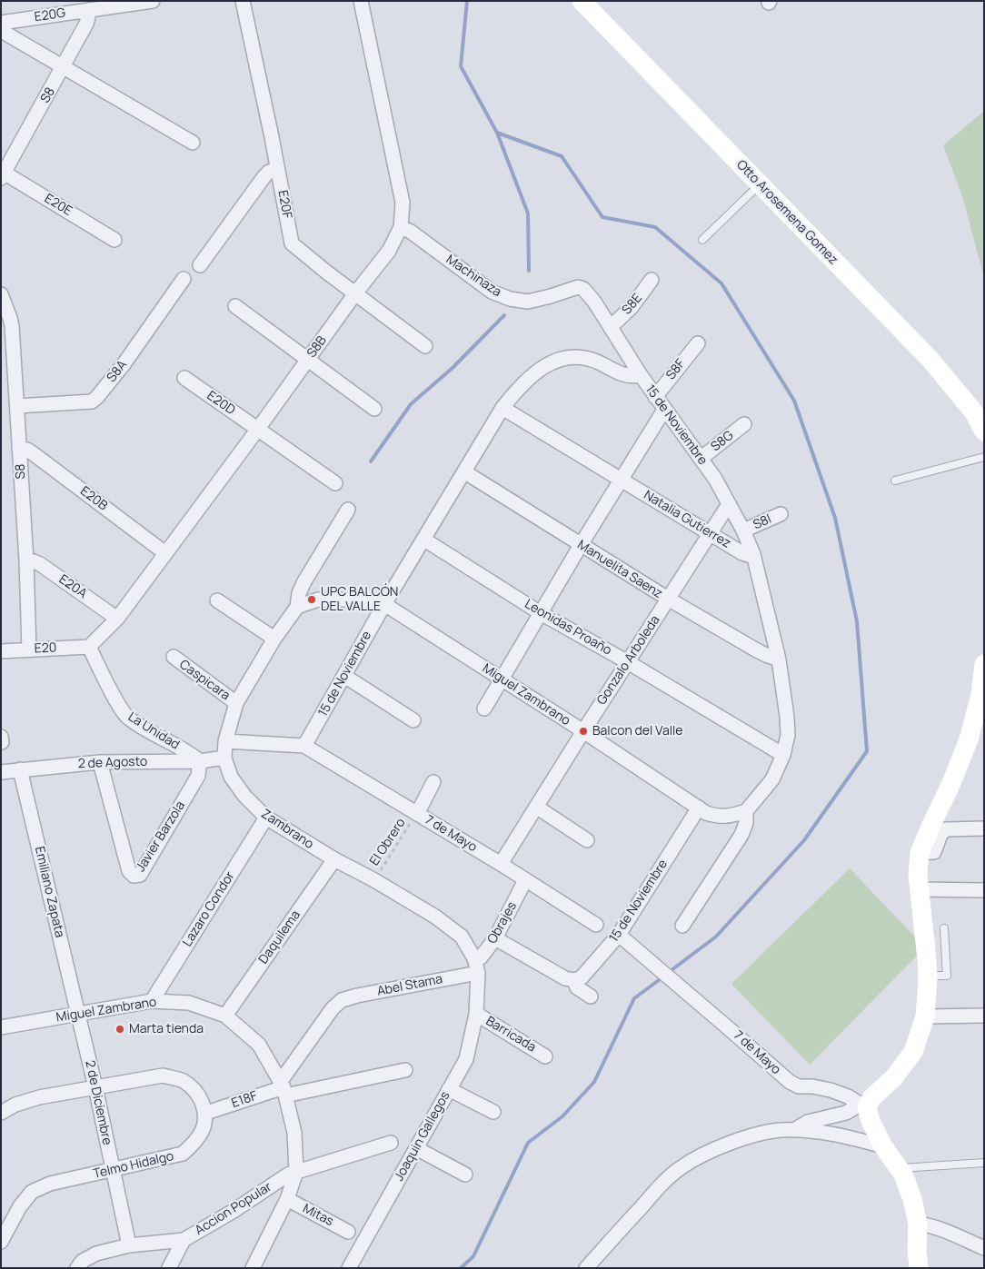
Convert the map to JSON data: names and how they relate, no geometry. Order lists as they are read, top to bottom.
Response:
{
  "streets": {
    "street": [
      "E20G",
      "S8",
      "E20F",
      "E20E",
      "Otto Arosemena Gomez",
      "Machinaza",
      "S8E",
      "S8B",
      "S8F",
      "S8A",
      "E20D",
      "15 de Noviembre",
      "S8G",
      "E20B",
      "Natalia Gutierrez",
      "S8I",
      "Manuelita Saenz",
      "E20A",
      "Leonidas Proaño",
      "E20",
      "Gonzalo Arboleda",
      "Caspicara",
      "Miguel Zambrano",
      "La Unidad",
      "2 de Agosto",
      "Zambrano",
      "7 de Mayo",
      "Javier Barzola",
      "Emiliano Zapata",
      "Lazaro Condor",
      "Obrajes",
      "Daquilema",
      "Abel Stama",
      "Barricada",
      "E18F",
      "2 de Diciembre",
      "Joaquin Gallegos",
      "Telmo Hidalgo",
      "Accion Popular",
      "Mitas"
    ],
    "path": ["El Obrero"]
  },
  "crossings": [
    ["E20G", "S8"],
    ["S8", "E20E"],
    ["S8", "S8A"],
    ["S8", "E20B"],
    ["S8", "E20A"],
    ["S8", "E20"],
    ["E20F", "S8B"],
    ["Machinaza", "S8E"],
    ["Machinaza", "S8B"],
    ["Machinaza", "15 de Noviembre"],
    ["S8B", "E20D"],
    ["S8B", "E20B"],
    ["S8B", "E20A"],
    ["S8B", "E20"],
    ["S8B", "La Unidad"],
    ["S8F", "15 de Noviembre"],
    ["15 de Noviembre", "S8G"],
    ["15 de Noviembre", "Natalia Gutierrez"],
    ["15 de Noviembre", "S8I"],
    ["15 de Noviembre", "Manuelita Saenz"],
    ["15 de Noviembre", "Leonidas Proaño"],
    ["15 de Noviembre", "Gonzalo Arboleda"],
    ["15 de Noviembre", "Miguel Zambrano"],
    ["15 de Noviembre", "7 de Mayo"],
    ["Natalia Gutierrez", "Gonzalo Arboleda"],
    ["Manuelita Saenz", "Gonzalo Arboleda"],
    ["Leonidas Proaño", "Gonzalo Arboleda"],
    ["E20", "La Unidad"],
    ["Gonzalo Arboleda", "Miguel Zambrano"],
    ["Gonzalo Arboleda", "7 de Mayo"],
    ["Caspicara", "Zambrano"],
    ["Miguel Zambrano", "Zambrano"],
    ["Miguel Zambrano", "Emiliano Zapata"],
    ["Miguel Zambrano", "Lazaro Condor"],
    ["Miguel Zambrano", "Daquilema"],
    ["Miguel Zambrano", "Abel Stama"],
    ["Miguel Zambrano", "E18F"],
    ["Miguel Zambrano", "2 de Diciembre"],
    ["Miguel Zambrano", "Accion Popular"],
    ["Miguel Zambrano", "Mitas"],
    ["La Unidad", "2 de Agosto"],
    ["La Unidad", "Javier Barzola"],
    ["2 de Agosto", "Zambrano"],
    ["2 de Agosto", "Javier Barzola"],
    ["2 de Agosto", "Emiliano Zapata"],
    ["Zambrano", "El Obrero"],
    ["Zambrano", "Lazaro Condor"],
    ["Zambrano", "Obrajes"],
    ["Zambrano", "Daquilema"],
    ["Zambrano", "Abel Stama"],
    ["Zambrano", "Joaquin Gallegos"],
    ["7 de Mayo", "El Obrero"],
    ["7 de Mayo", "Obrajes"],
    ["Emiliano Zapata", "2 de Diciembre"],
    ["Abel Stama", "E18F"],
    ["Barricada", "Joaquin Gallegos"],
    ["E18F", "Telmo Hidalgo"],
    ["2 de Diciembre", "Telmo Hidalgo"],
    ["2 de Diciembre", "Accion Popular"]
  ],
  "places": ["UPC BALCÓN DEL VALLE", "Balcon del Valle", "Marta tienda"]
}
